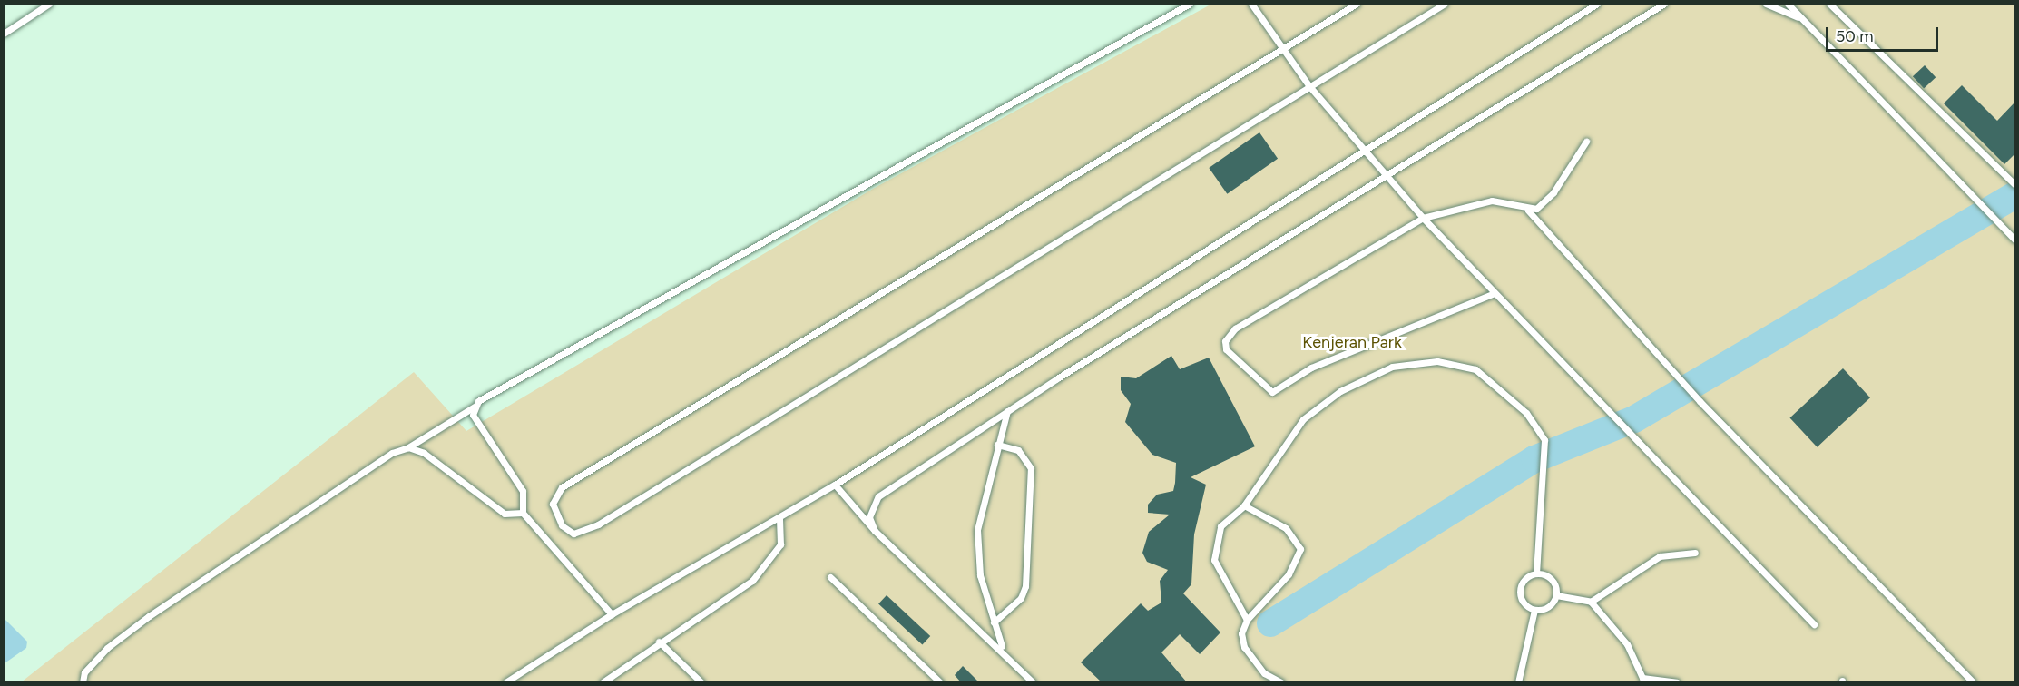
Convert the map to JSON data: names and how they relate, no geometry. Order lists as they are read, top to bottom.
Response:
{
  "parks": ["Kenjeran Park"],
  "scale_bar": "50 m"
}
